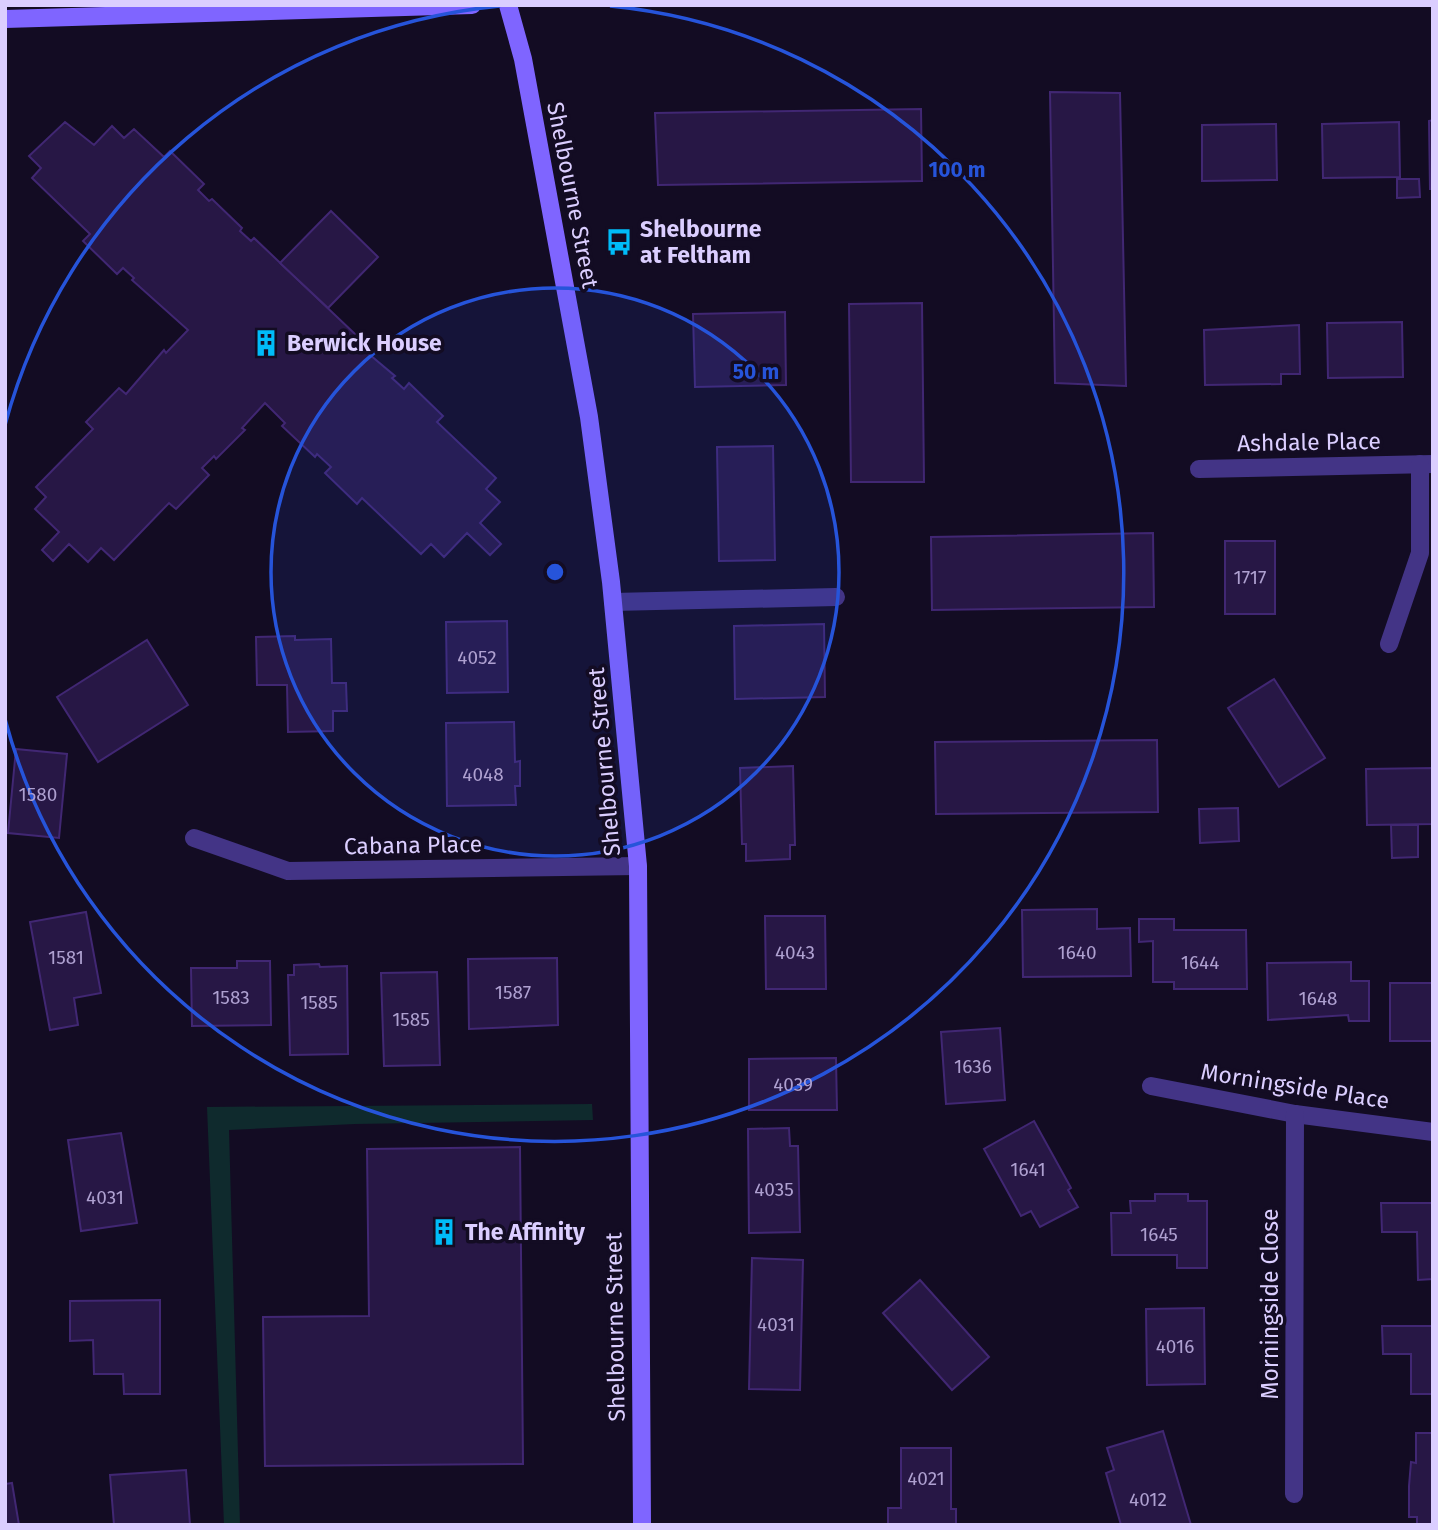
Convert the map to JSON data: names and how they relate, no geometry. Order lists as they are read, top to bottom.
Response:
{
  "streets": {
    "main road": ["Shelbourne Street"],
    "street": [
      "Ashdale Place",
      "Cabana Place",
      "Morningside Place",
      "Morningside Close"
    ]
  },
  "crossings": [
    ["Shelbourne Street", "Cabana Place"],
    ["Morningside Place", "Morningside Close"]
  ],
  "places": {
    "bus stop": ["Shelbourne at Feltham"],
    "building": ["Berwick House", "The Affinity"]
  },
  "house_numbers": [
    "1717",
    "4052",
    "4048",
    "1580",
    "4043",
    "1640",
    "1581",
    "1644",
    "1587",
    "1583",
    "1648",
    "1585",
    "1585",
    "1636",
    "4039",
    "1641",
    "4035",
    "4031",
    "1645",
    "4031",
    "4016",
    "4021",
    "4012"
  ],
  "rings": ["100 m", "50 m"]
}
